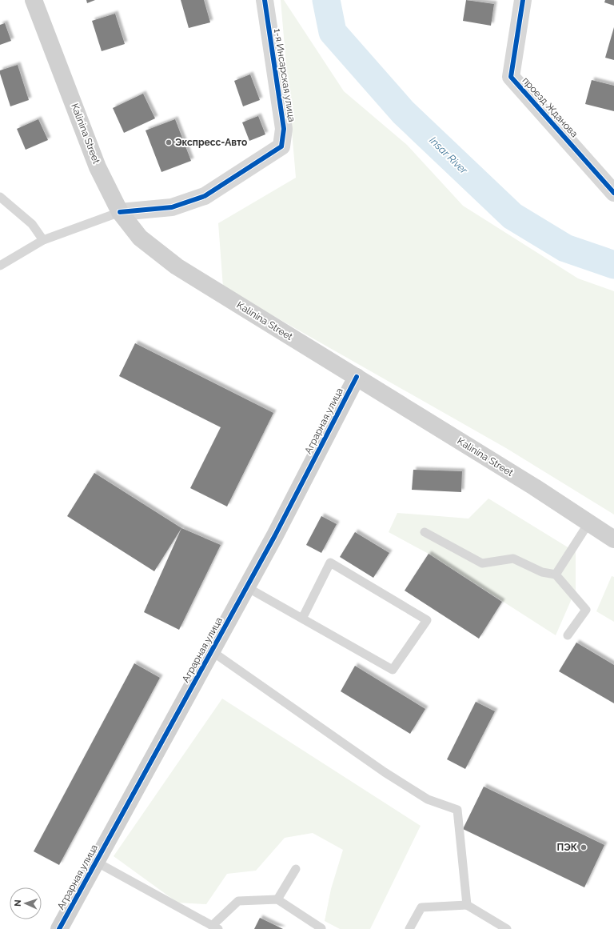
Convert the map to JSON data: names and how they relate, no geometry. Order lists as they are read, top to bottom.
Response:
{
  "streets": {
    "main road": ["Kalinina Street", "Аграрная улица"],
    "street": ["1-я Инсарская улица", "проезд Жданова"]
  },
  "crossings": [
    ["1-я Инсарская улица", "Kalinina Street"],
    ["Kalinina Street", "Аграрная улица"]
  ],
  "water": ["Insar River"],
  "places": ["Экспресс-Авто", "ПЭК"],
  "north": "left"
}
